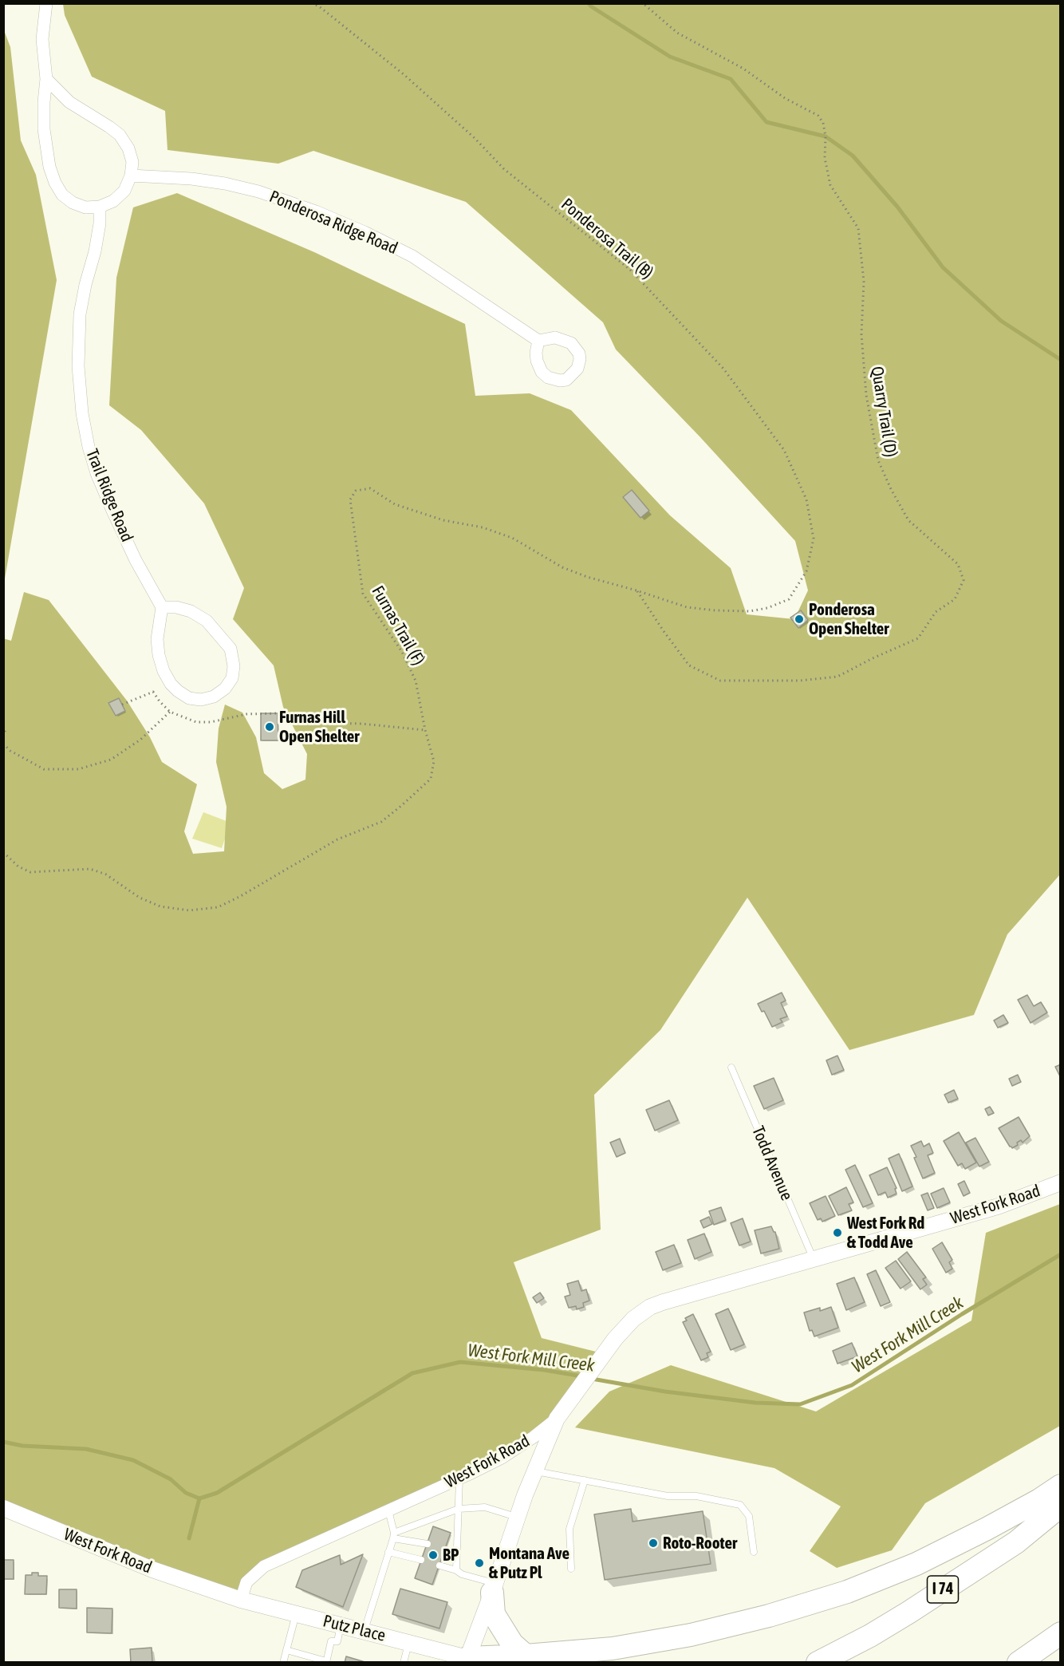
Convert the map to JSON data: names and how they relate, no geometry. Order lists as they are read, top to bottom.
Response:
{
  "streets": {
    "highway": ["I 74"],
    "street": [
      "Ponderosa Ridge Road",
      "Trail Ridge Road",
      "West Fork Road",
      "Putz Place"
    ],
    "lane": ["Todd Avenue"],
    "path": ["Ponderosa Trail (B)", "Quarry Trail (D)", "Furnas Trail (F)"]
  },
  "crossings": [
    ["Ponderosa Trail (B)", "Furnas Trail (F)"],
    ["Quarry Trail (D)", "Furnas Trail (F)"],
    ["Todd Avenue", "West Fork Road"],
    ["West Fork Road", "Putz Place"]
  ],
  "water": ["West Fork Mill Creek"],
  "places": [
    "Ponderosa Open Shelter",
    "Furnas Hill Open Shelter",
    "West Fork Rd & Todd Ave",
    "Roto-Rooter",
    "BP",
    "Montana Ave & Putz Pl"
  ]
}
